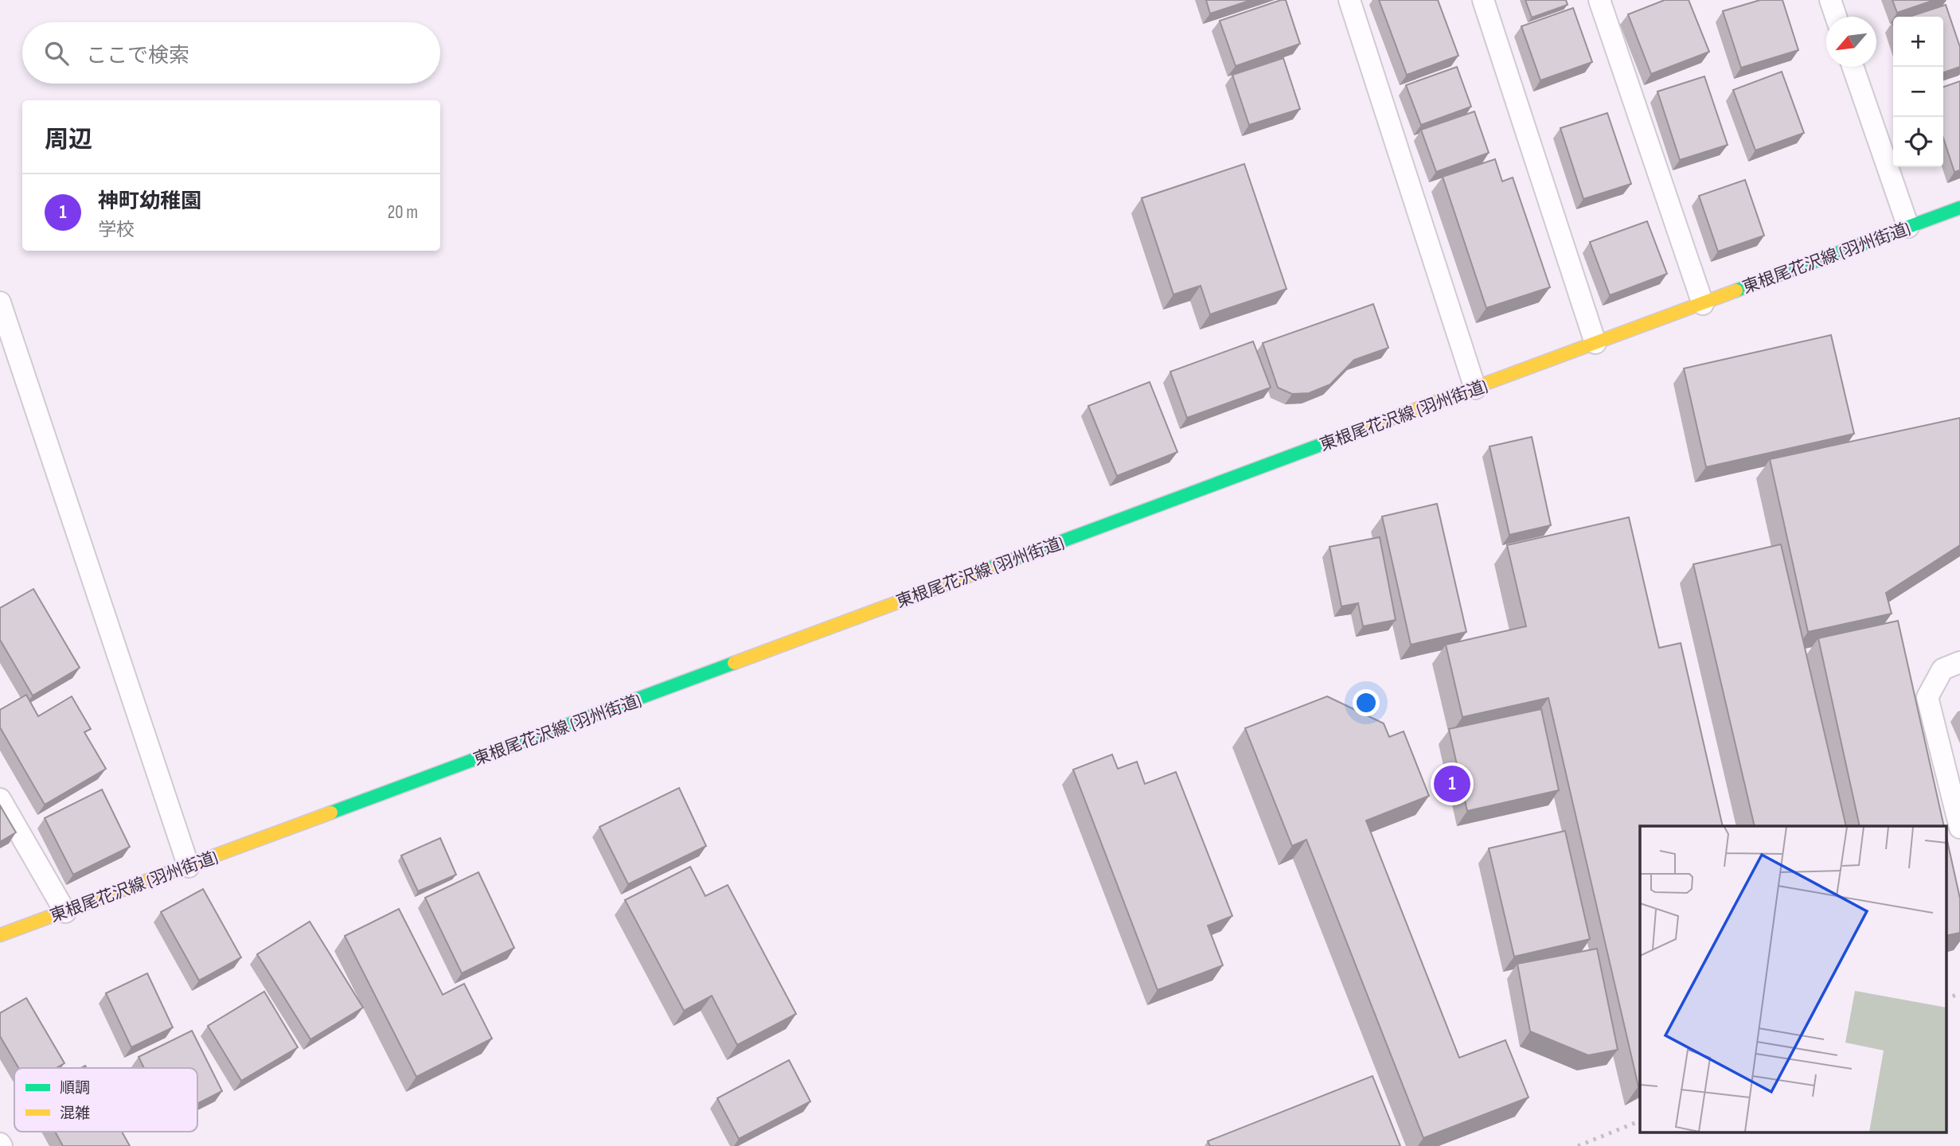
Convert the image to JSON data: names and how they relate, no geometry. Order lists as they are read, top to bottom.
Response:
{
  "streets": {
    "main road": ["東根尾花沢線 (羽州街道)"]
  },
  "legend": ["順調", "混雑"],
  "north": "bottom left",
  "page": {
    "map_buttons": ["+", "−"],
    "search": "ここで検索",
    "heading": "周辺",
    "list": [
      {
        "mark": "1",
        "name": "神町幼稚園",
        "note": "学校",
        "value": "20 m"
      }
    ],
    "pins": "1"
  }
}
